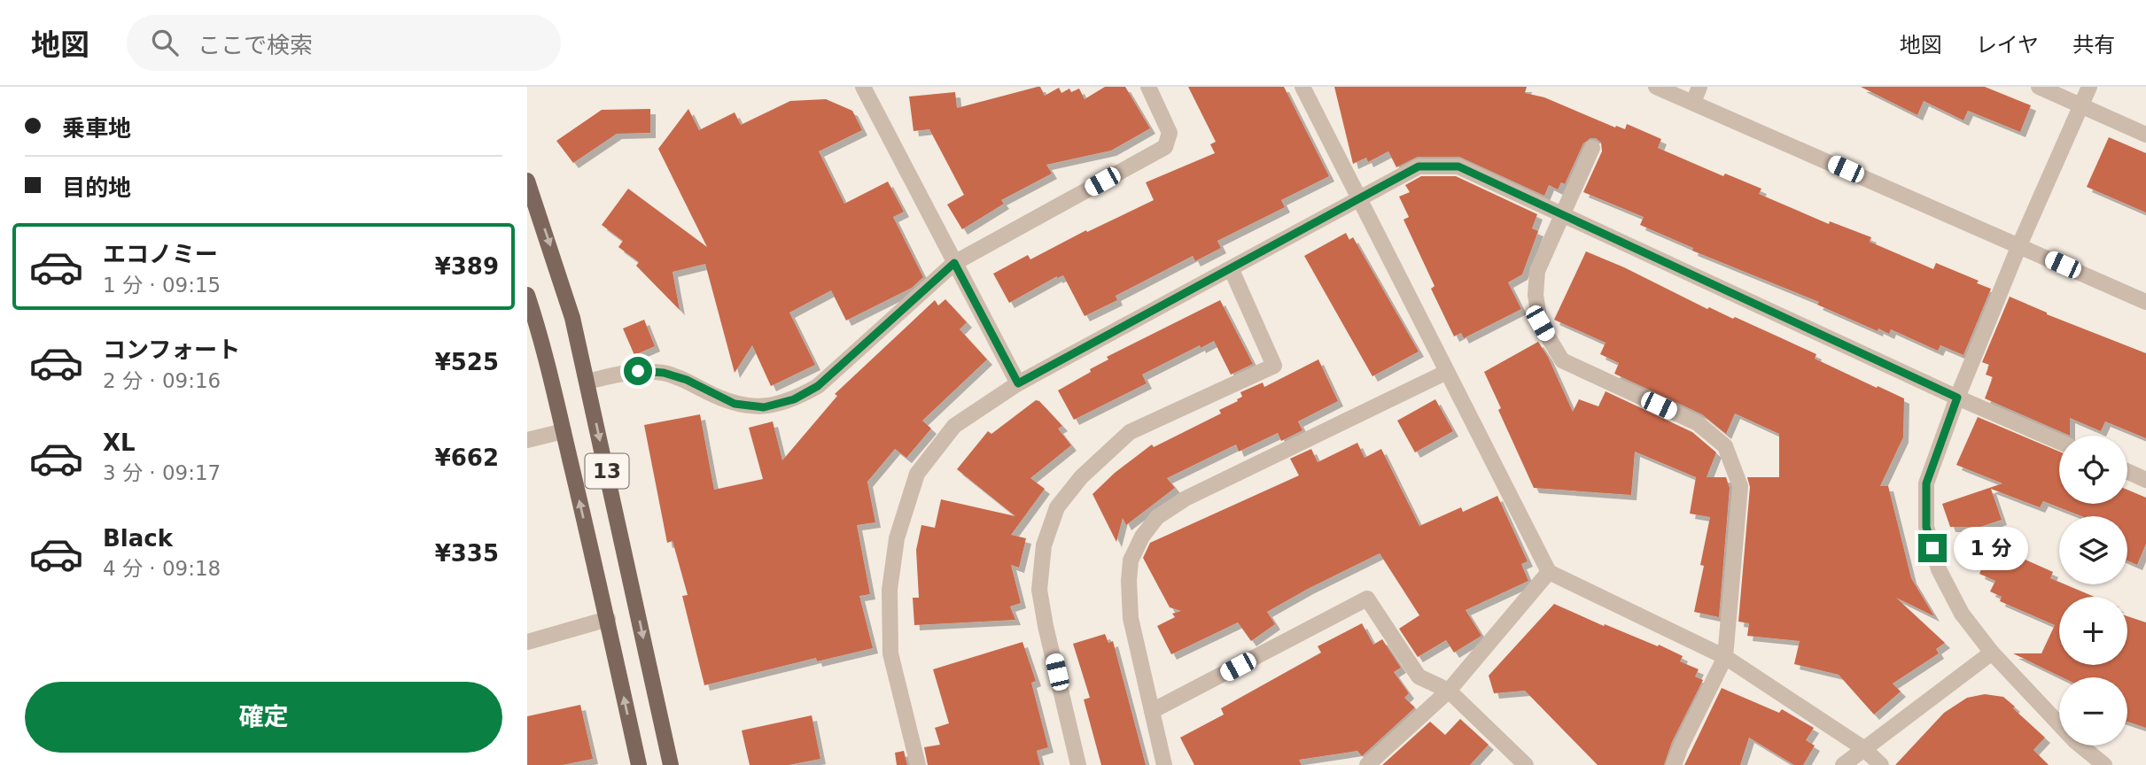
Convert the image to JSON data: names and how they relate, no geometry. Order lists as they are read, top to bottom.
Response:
{
  "streets": {
    "main road": ["13"]
  },
  "page": {
    "header": "地図",
    "search": "ここで検索",
    "nav": ["地図", "レイヤ", "共有"],
    "banner": ["乗車地", "目的地"],
    "list": [
      {
        "name": "エコノミー",
        "note": "1 分 · 09:15",
        "value": "¥389"
      },
      {
        "name": "コンフォート",
        "note": "2 分 · 09:16",
        "value": "¥525"
      },
      {
        "name": "XL",
        "note": "3 分 · 09:17",
        "value": "¥662"
      },
      {
        "name": "Black",
        "note": "4 分 · 09:18",
        "value": "¥335"
      }
    ],
    "map_buttons": ["+", "−"],
    "bubble": "1 分",
    "buttons": "確定"
  }
}
